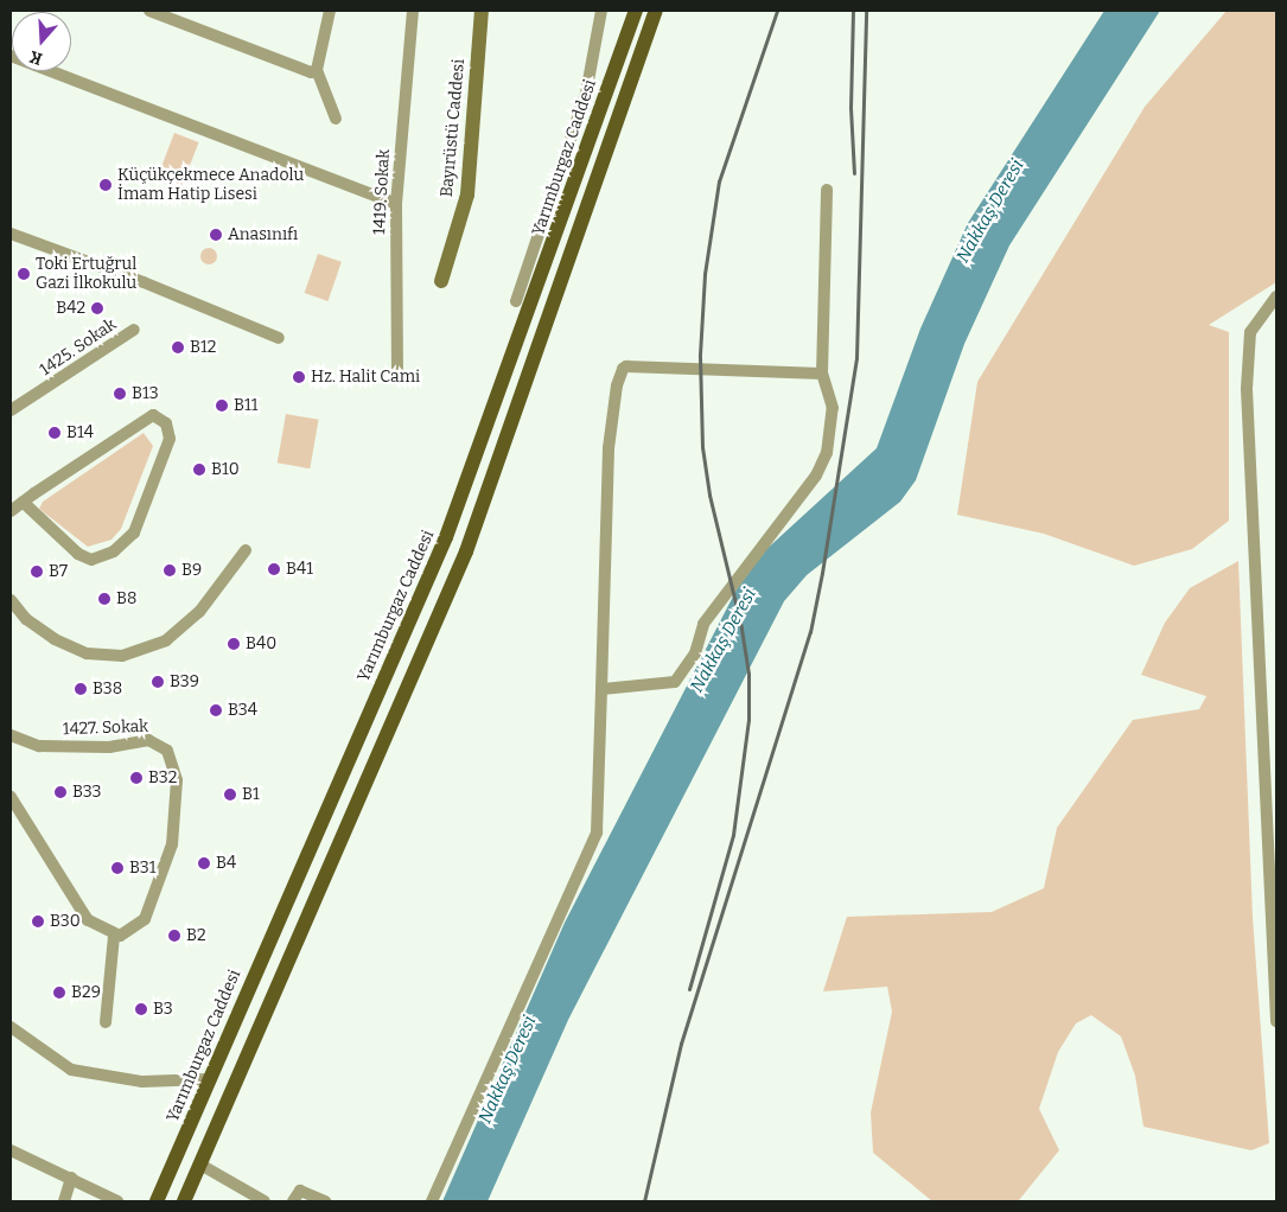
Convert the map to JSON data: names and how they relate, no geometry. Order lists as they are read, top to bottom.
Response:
{
  "streets": {
    "main road": ["Yarımburgaz Caddesi"],
    "street": [
      "Bayırüstü Caddesi",
      "1419. Sokak",
      "1425. Sokak",
      "1427. Sokak"
    ]
  },
  "water": ["Nakkaş Deresi"],
  "places": [
    "Küçükçekmece Anadolu İmam Hatip Lisesi",
    "Anasınıfı",
    "Toki Ertuğrul Gazi İlkokulu",
    "B42",
    "B12",
    "Hz. Halit Cami",
    "B13",
    "B11",
    "B14",
    "B10",
    "B41",
    "B9",
    "B7",
    "B8",
    "B40",
    "B39",
    "B38",
    "B34",
    "B32",
    "B33",
    "B1",
    "B4",
    "B31",
    "B30",
    "B2",
    "B29",
    "B3"
  ],
  "north": "bottom"
}
